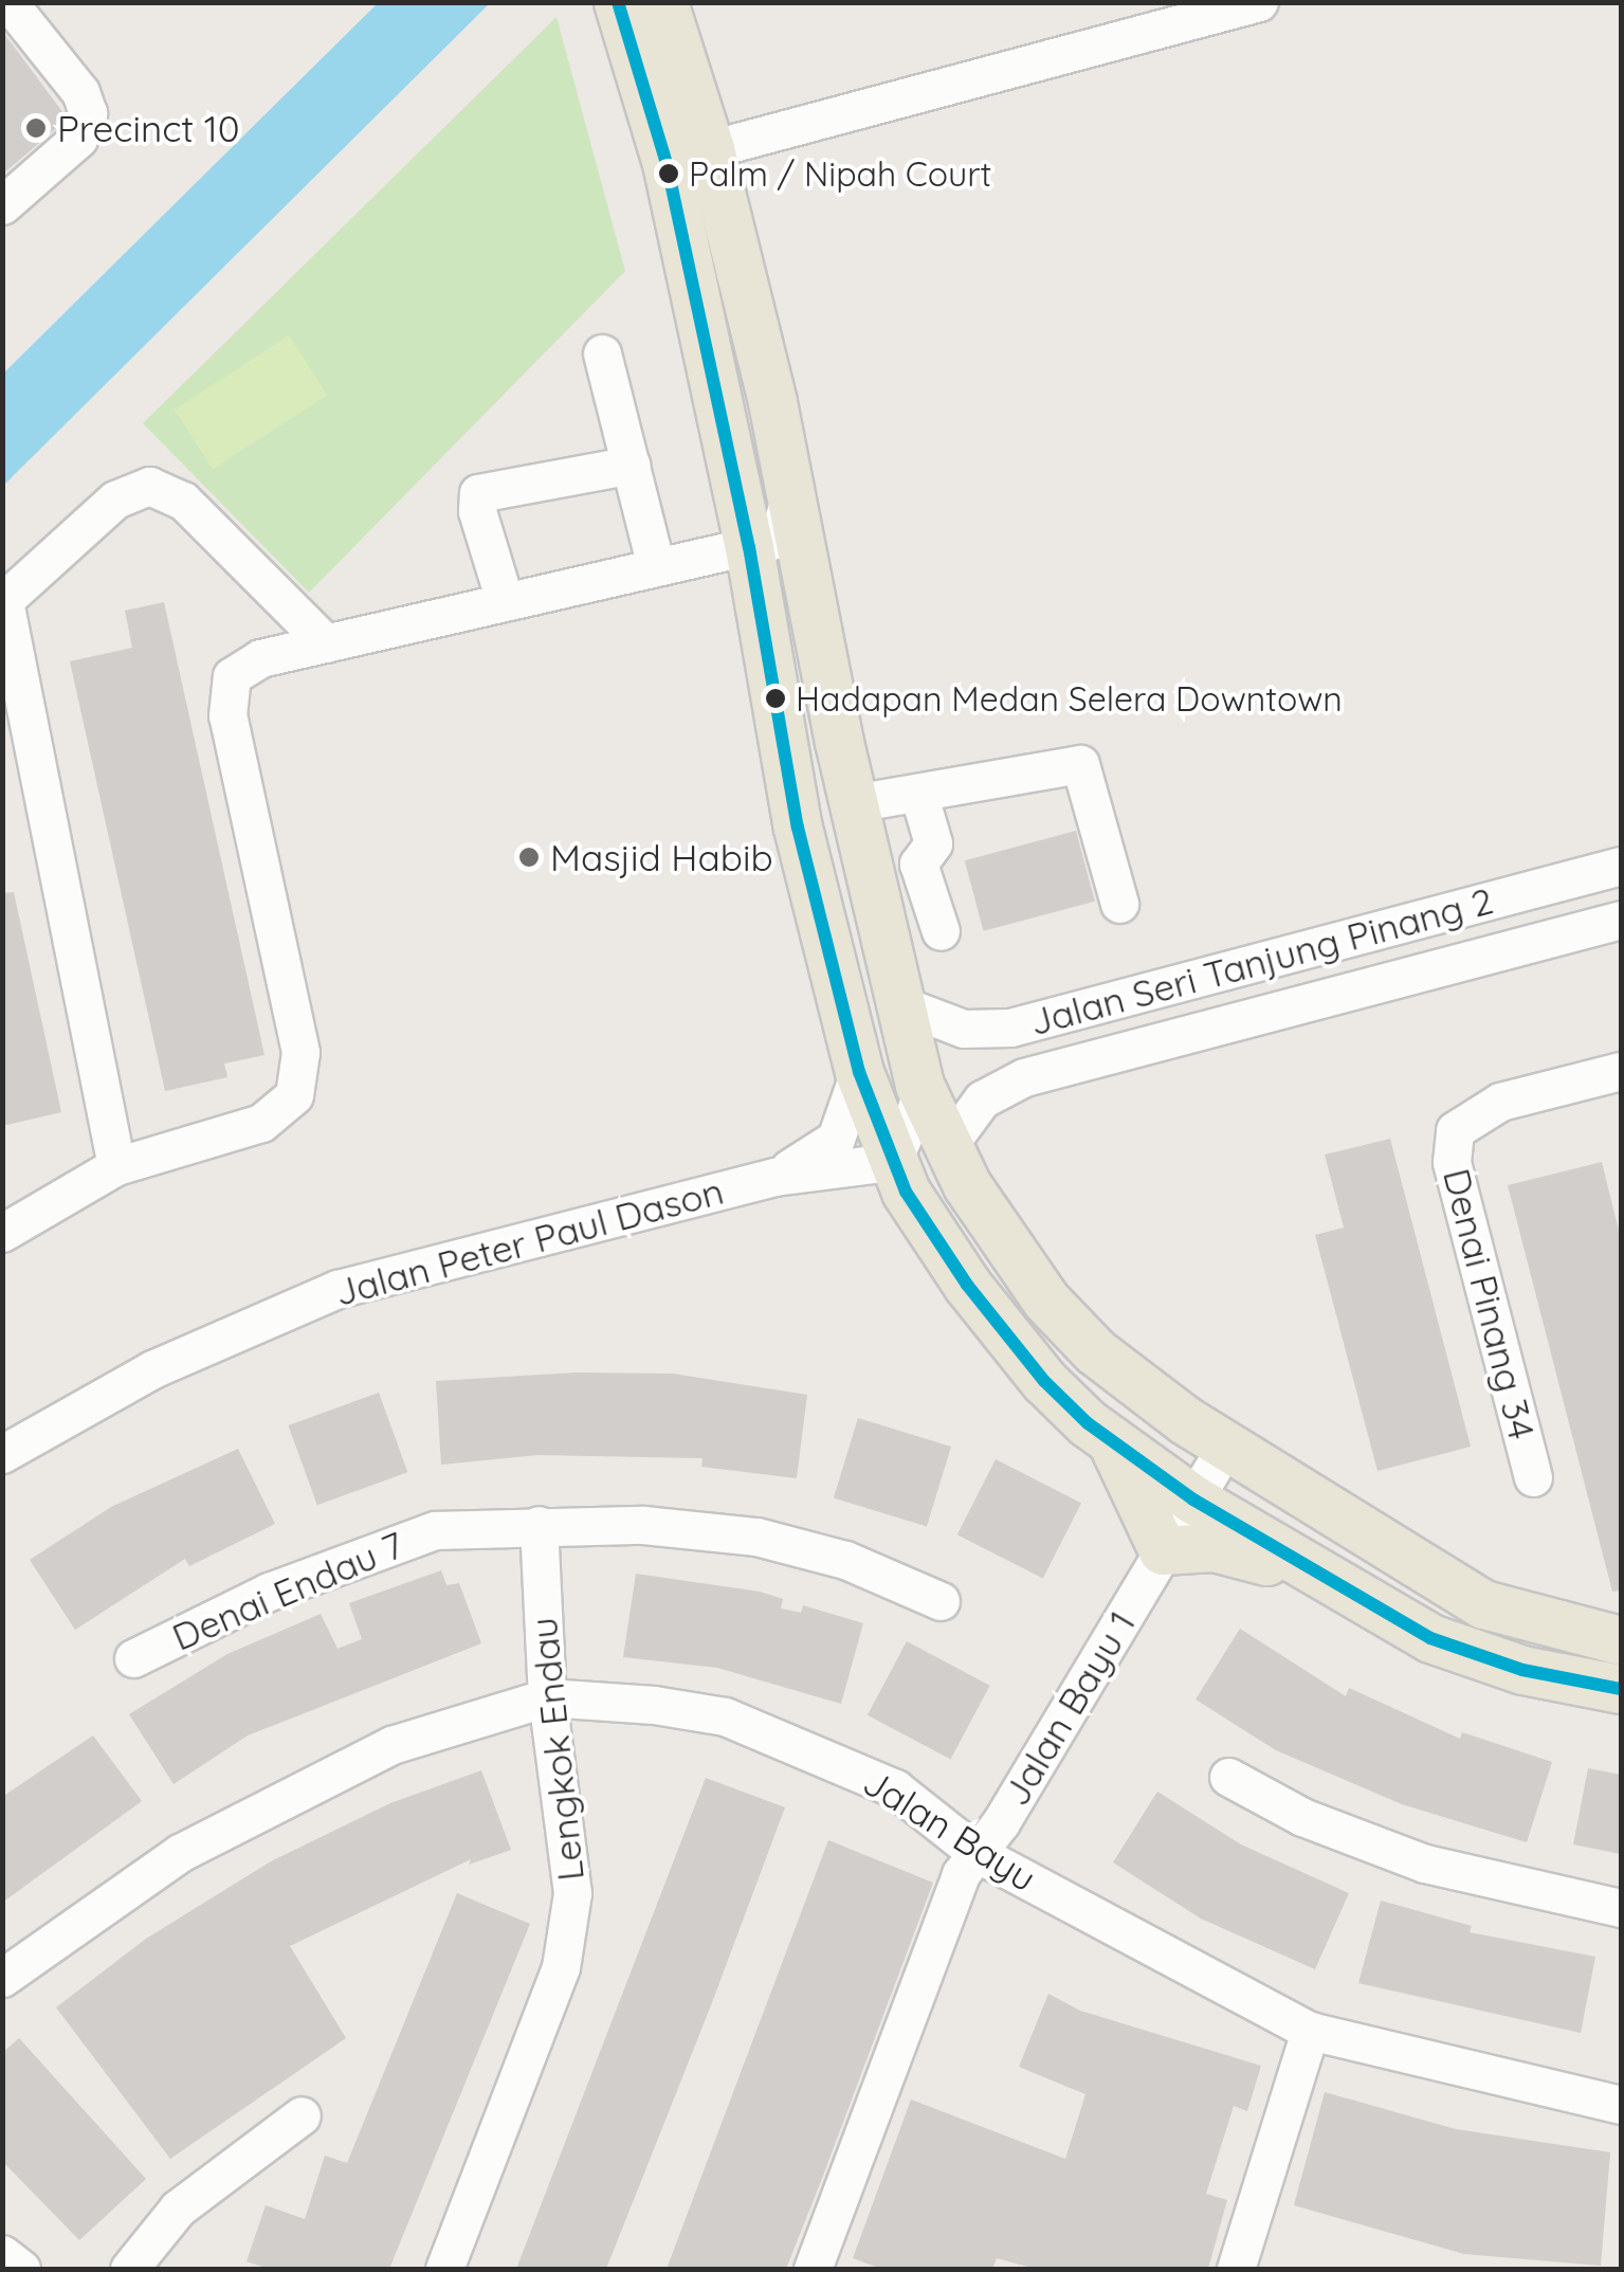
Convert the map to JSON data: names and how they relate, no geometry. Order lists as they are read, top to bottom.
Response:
{
  "streets": {
    "street": [
      "Jalan Seri Tanjung Pinang 2",
      "Jalan Peter Paul Dason",
      "Denai Pinang 34",
      "Denai Endau 7",
      "Jalan Bayu 1",
      "Lengkok Endau",
      "Jalan Bayu"
    ]
  },
  "crossings": [
    ["Denai Endau 7", "Lengkok Endau"],
    ["Jalan Bayu 1", "Jalan Bayu"],
    ["Lengkok Endau", "Jalan Bayu"]
  ],
  "places": [
    "Precinct 10",
    "Palm / Nipah Court",
    "Hadapan Medan Selera Downtown",
    "Masjid Habib"
  ]
}
